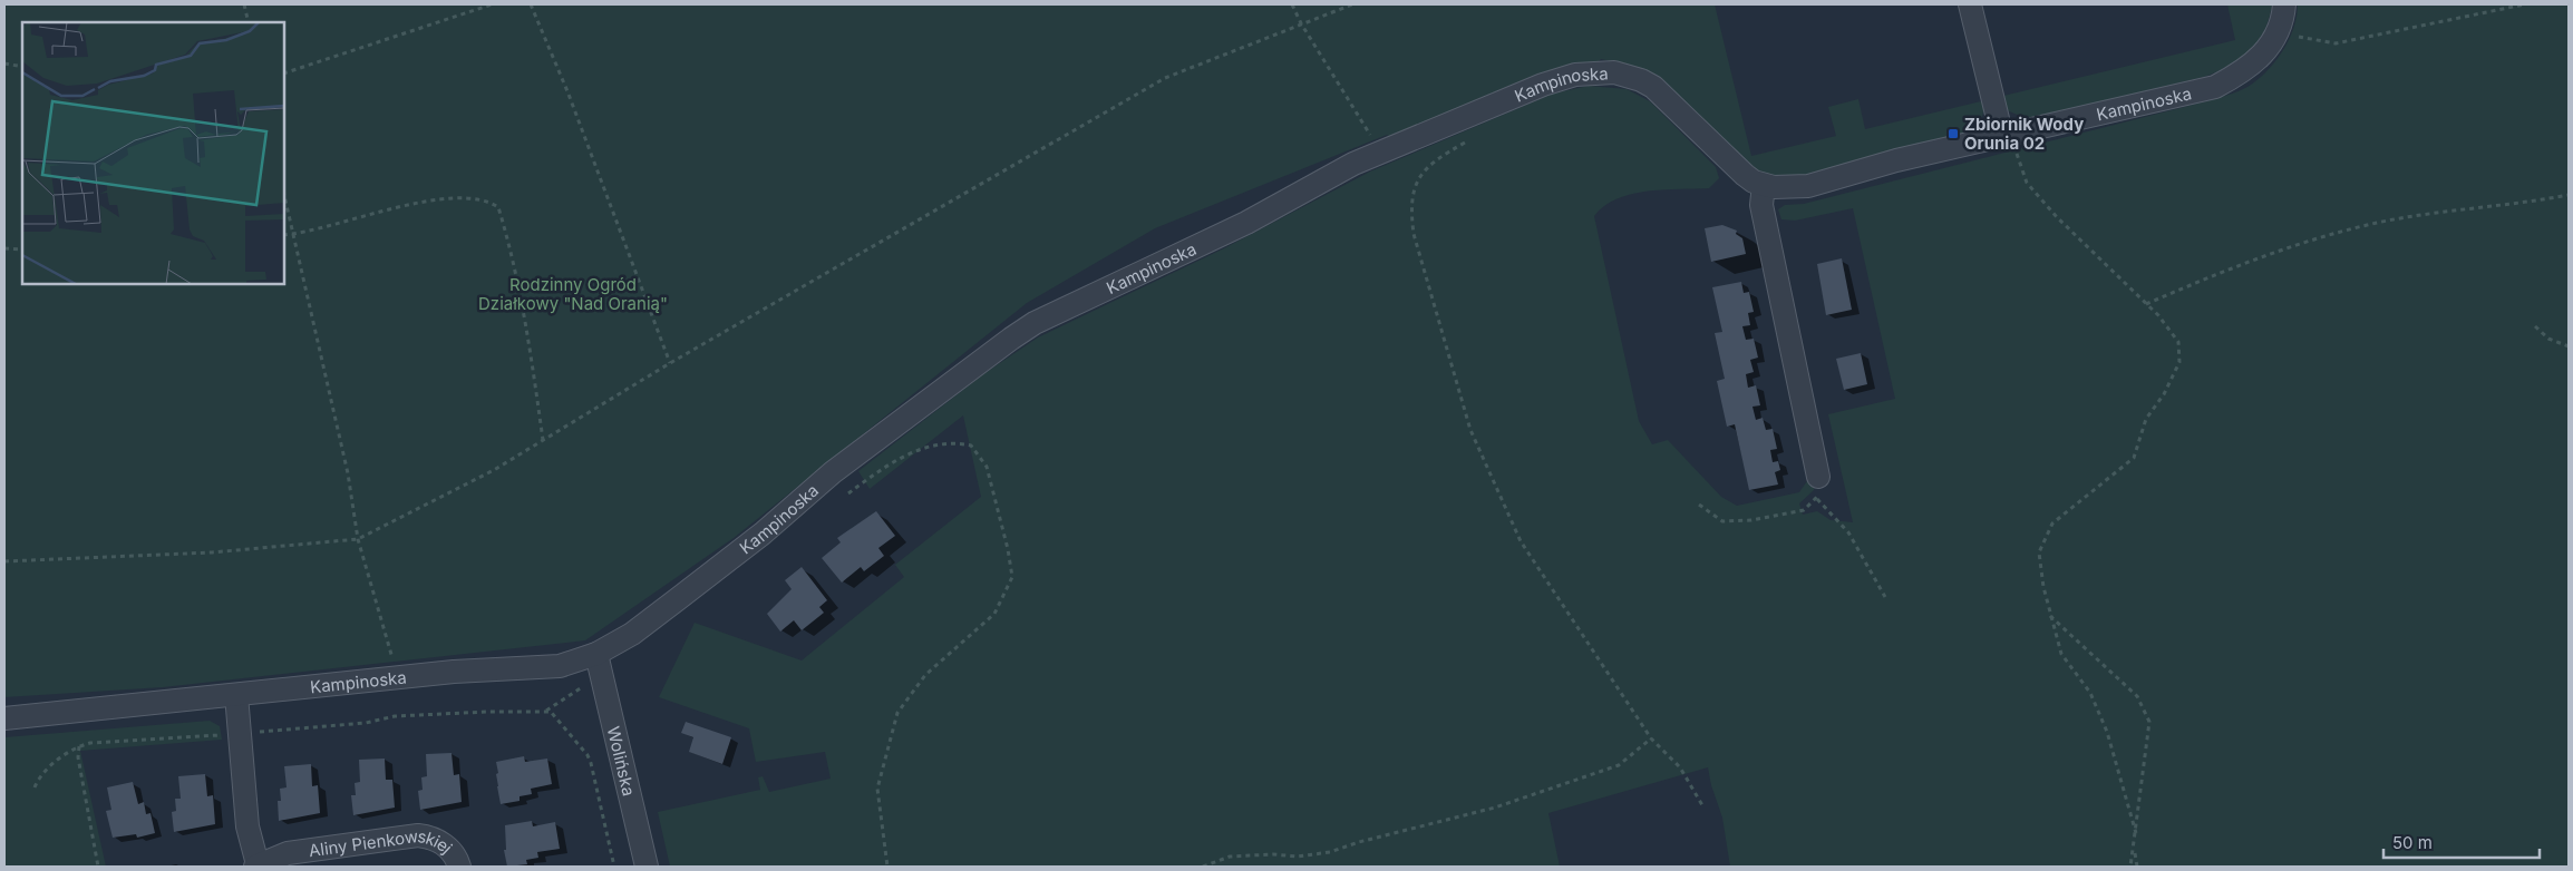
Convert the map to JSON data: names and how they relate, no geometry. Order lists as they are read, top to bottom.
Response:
{
  "streets": {
    "street": ["Kampinoska", "Wolińska", "Aliny Pienkowskiej"]
  },
  "crossings": [
    ["Kampinoska", "Wolińska"],
    ["Kampinoska", "Aliny Pienkowskiej"]
  ],
  "parks": ["Rodzinny Ogród Działkowy \"Nad Oranią\""],
  "places": {
    "transit": ["Zbiornik Wody Orunia 02"]
  },
  "scale_bar": "50 m"
}
